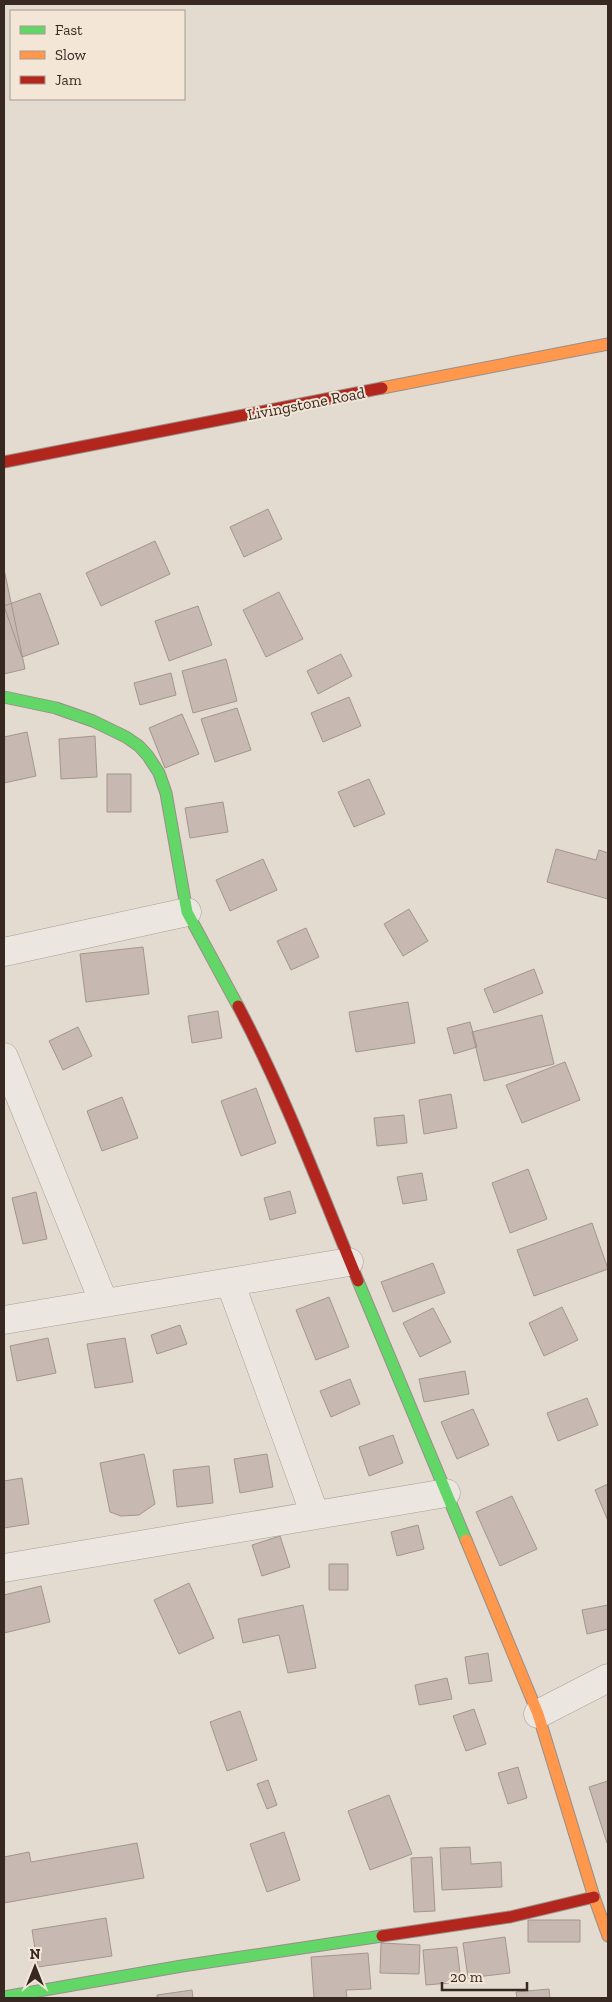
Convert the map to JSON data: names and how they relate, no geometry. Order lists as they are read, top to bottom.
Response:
{
  "streets": {
    "main road": ["Livingstone Road"]
  },
  "legend": ["Fast", "Slow", "Jam"],
  "scale_bar": "20 m",
  "north": "top"
}
